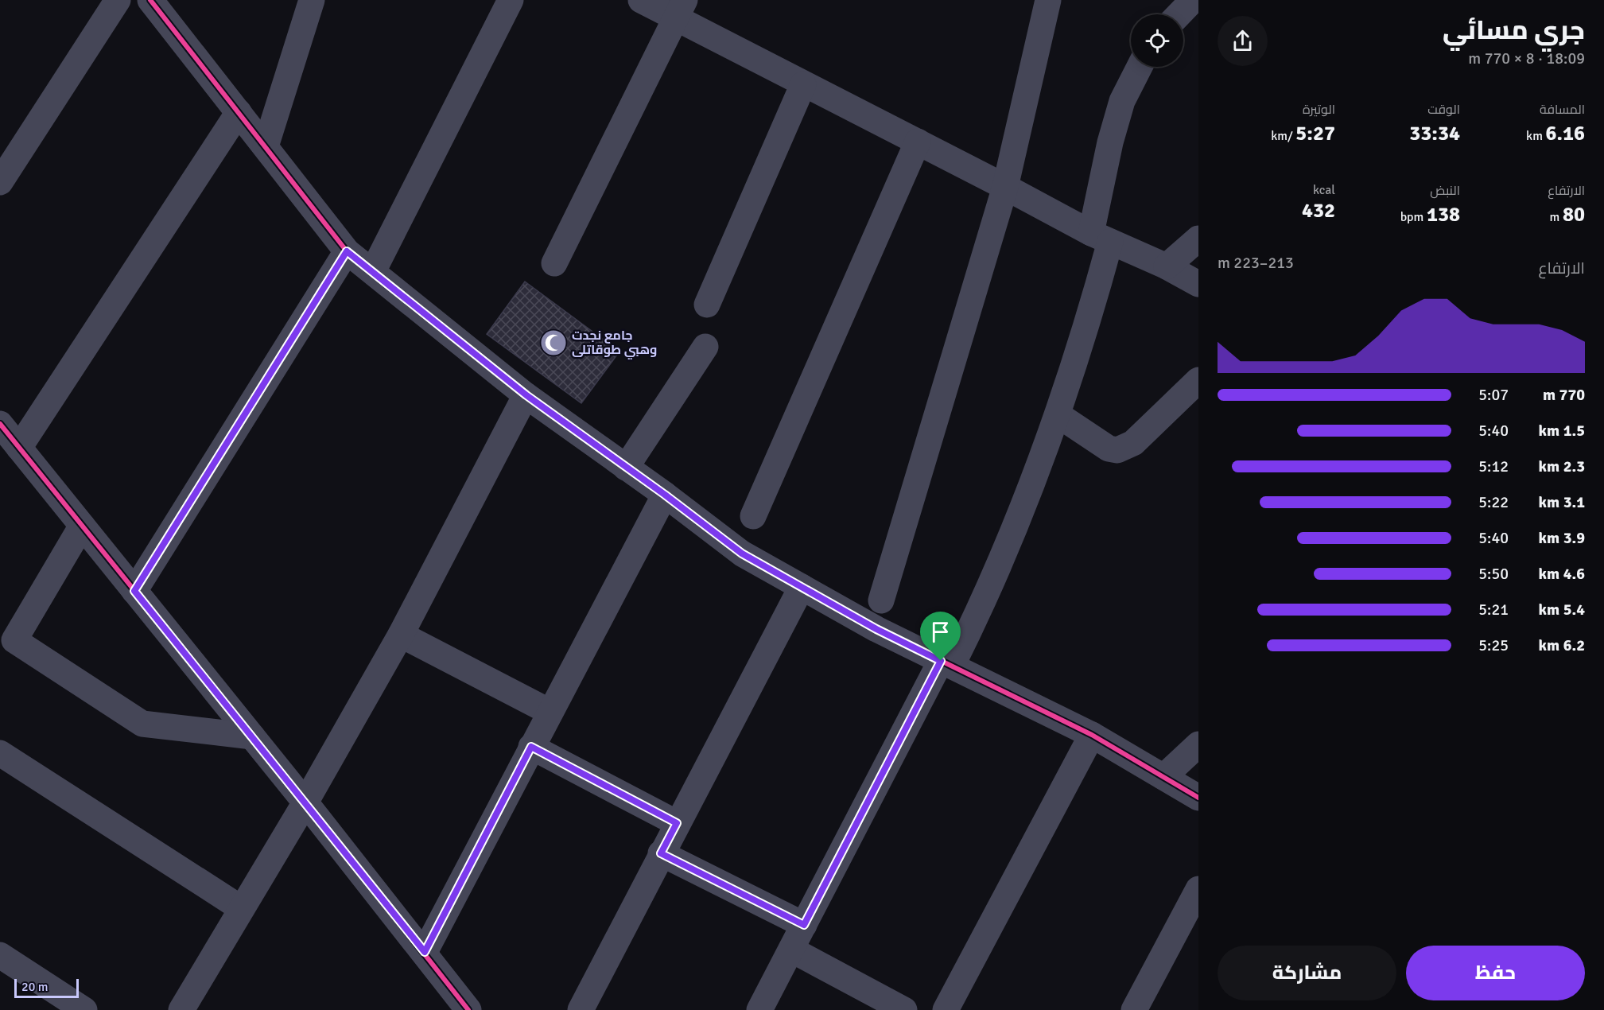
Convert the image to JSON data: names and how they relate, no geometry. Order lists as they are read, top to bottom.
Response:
{
  "places": {
    "mosque": ["جامع نجدت وهبي طوقاتلى"]
  },
  "scale_bar": "20 m",
  "page": {
    "heading": ["جري مسائي", "18:09 · 8 × 770 m"],
    "stats": [
      ["المسافة", "6.16 km"],
      ["الوقت", "33:34"],
      ["الوتيرة", "5:27 /km"],
      ["الارتفاع", "80 m"],
      ["النبض", "138 bpm"],
      ["kcal", "432"]
    ],
    "chart": ["الارتفاع", "213–223 m"],
    "list": [
      {
        "name": "770 m",
        "note": "5:07"
      },
      {
        "name": "1.5 km",
        "note": "5:40"
      },
      {
        "name": "2.3 km",
        "note": "5:12"
      },
      {
        "name": "3.1 km",
        "note": "5:22"
      },
      {
        "name": "3.9 km",
        "note": "5:40"
      },
      {
        "name": "4.6 km",
        "note": "5:50"
      },
      {
        "name": "5.4 km",
        "note": "5:21"
      },
      {
        "name": "6.2 km",
        "note": "5:25"
      }
    ],
    "buttons": ["حفظ", "مشاركة"],
    "scale": "20 m"
  }
}
